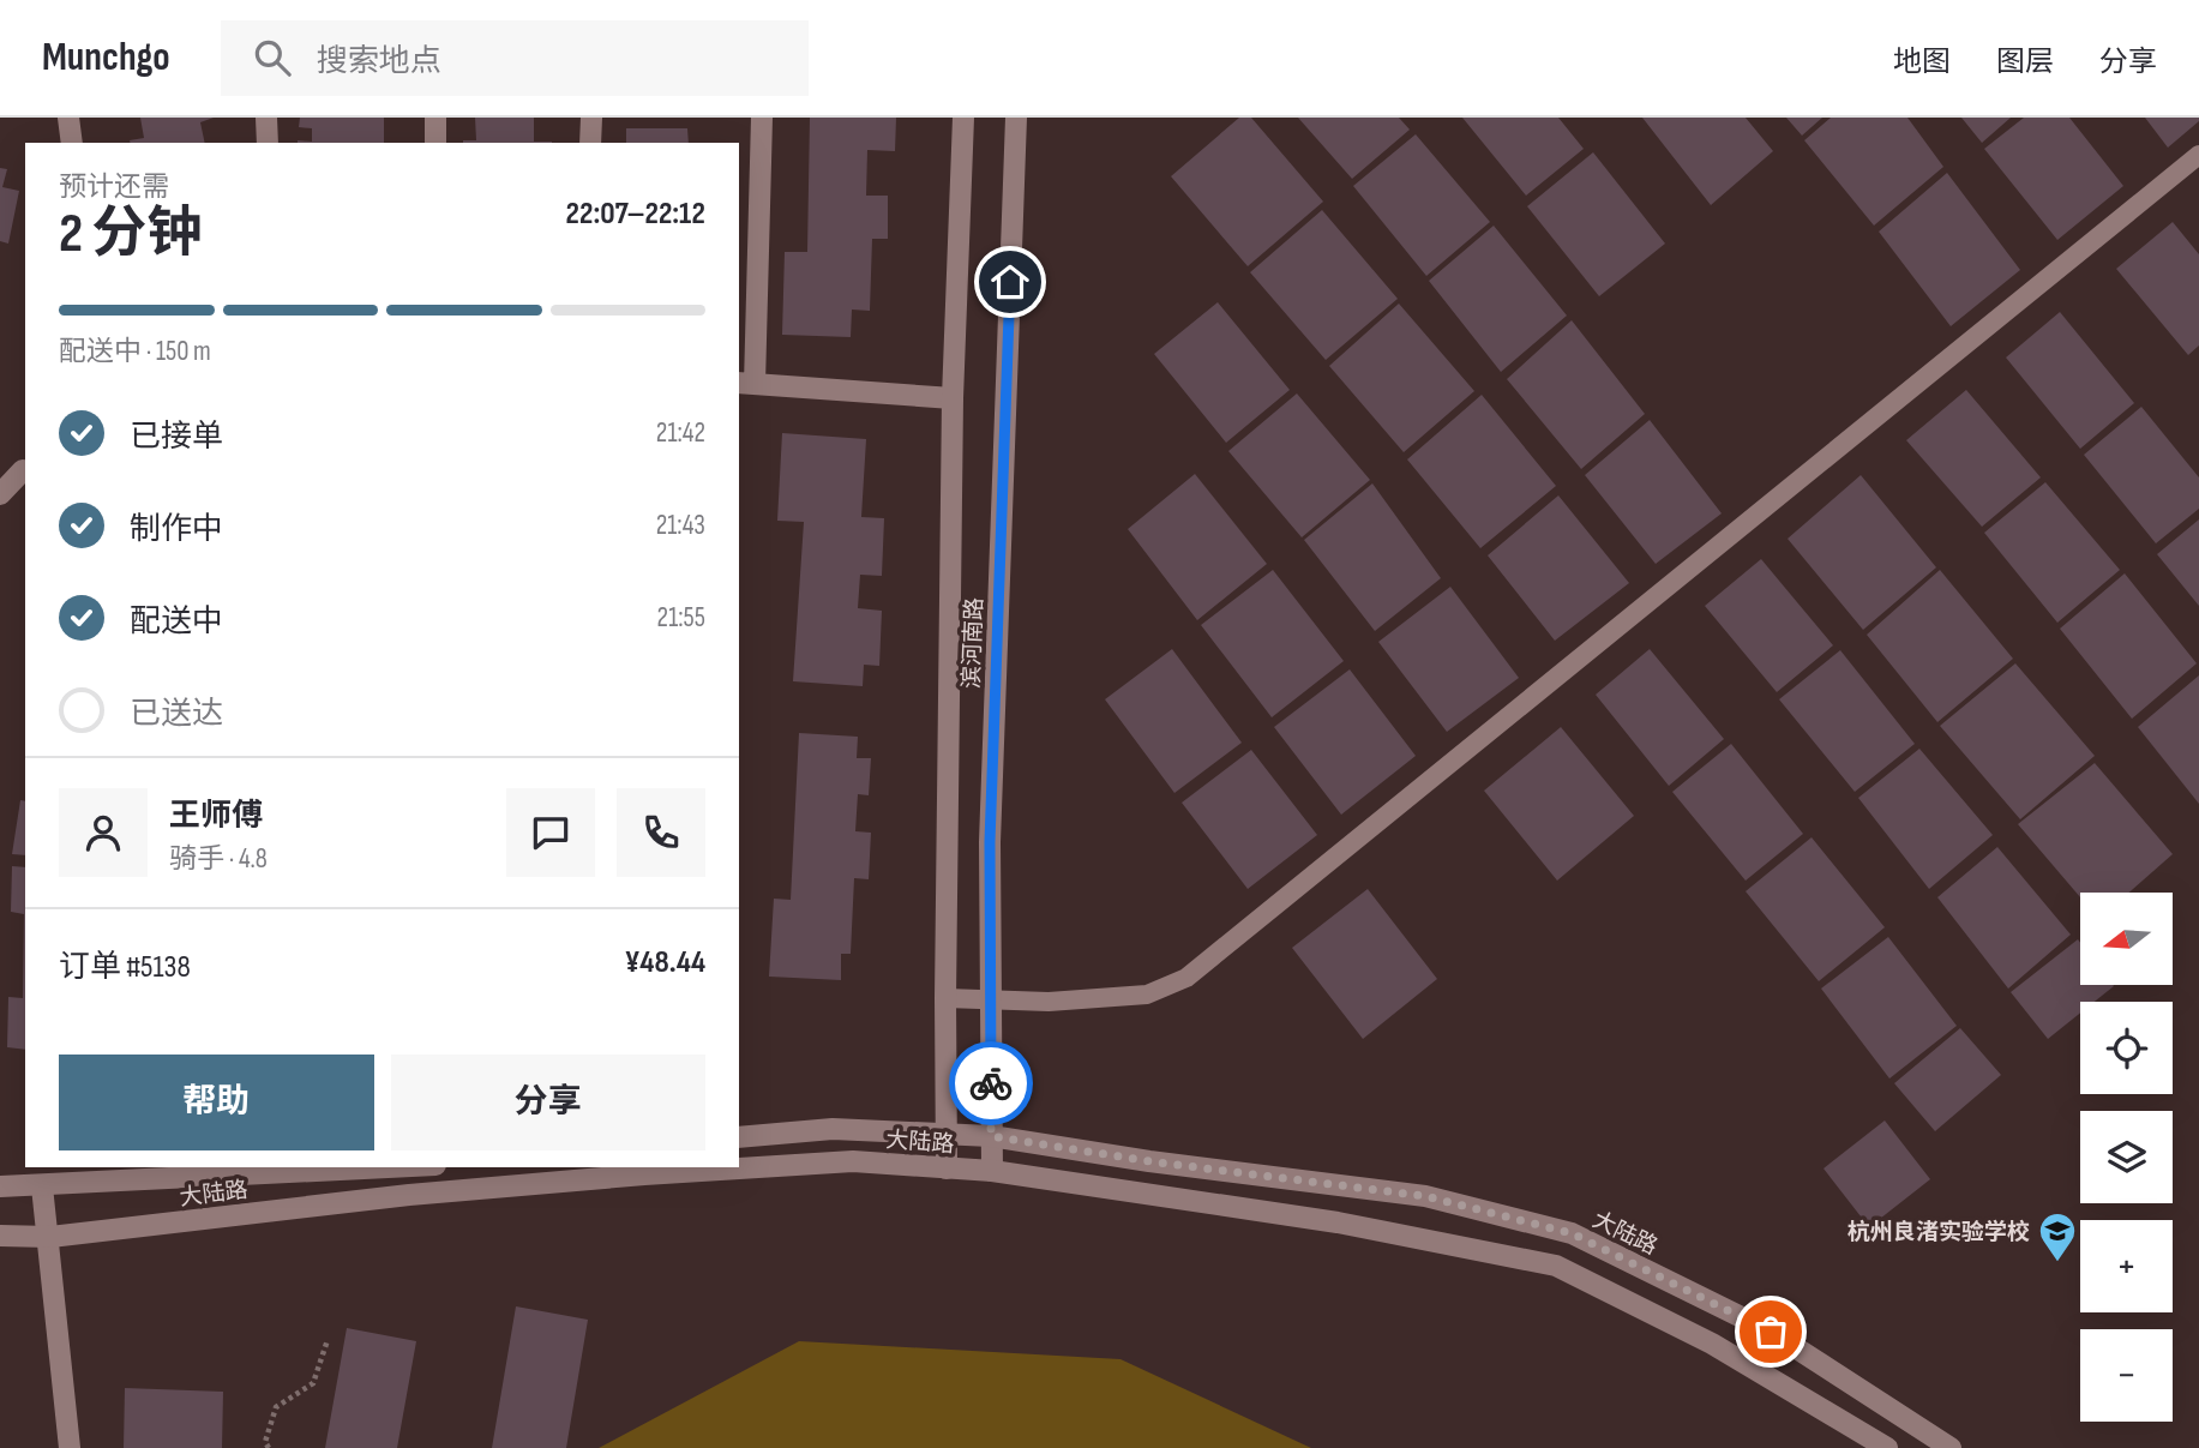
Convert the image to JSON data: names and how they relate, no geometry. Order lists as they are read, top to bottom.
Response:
{
  "streets": {
    "main road": ["滨河南路", "大陆路"]
  },
  "crossings": [
    ["滨河南路", "大陆路"]
  ],
  "places": {
    "school or university": ["杭州良渚实验学校"]
  },
  "north": "left",
  "page": {
    "header": "Munchgo",
    "search": "搜索地点",
    "nav": ["地图", "图层", "分享"],
    "heading": ["2 分钟", "预计还需", "22:07–22:12"],
    "panel": [
      "王师傅",
      "骑手 · 4.8",
      "订单 #5138",
      "¥48.44"
    ],
    "bar": "配送中 · 150 m",
    "list": [
      ["已接单", "21:42"],
      ["制作中", "21:43"],
      ["配送中", "21:55"],
      "已送达"
    ],
    "map_buttons": ["+", "−"],
    "buttons": ["帮助", "分享"]
  }
}
